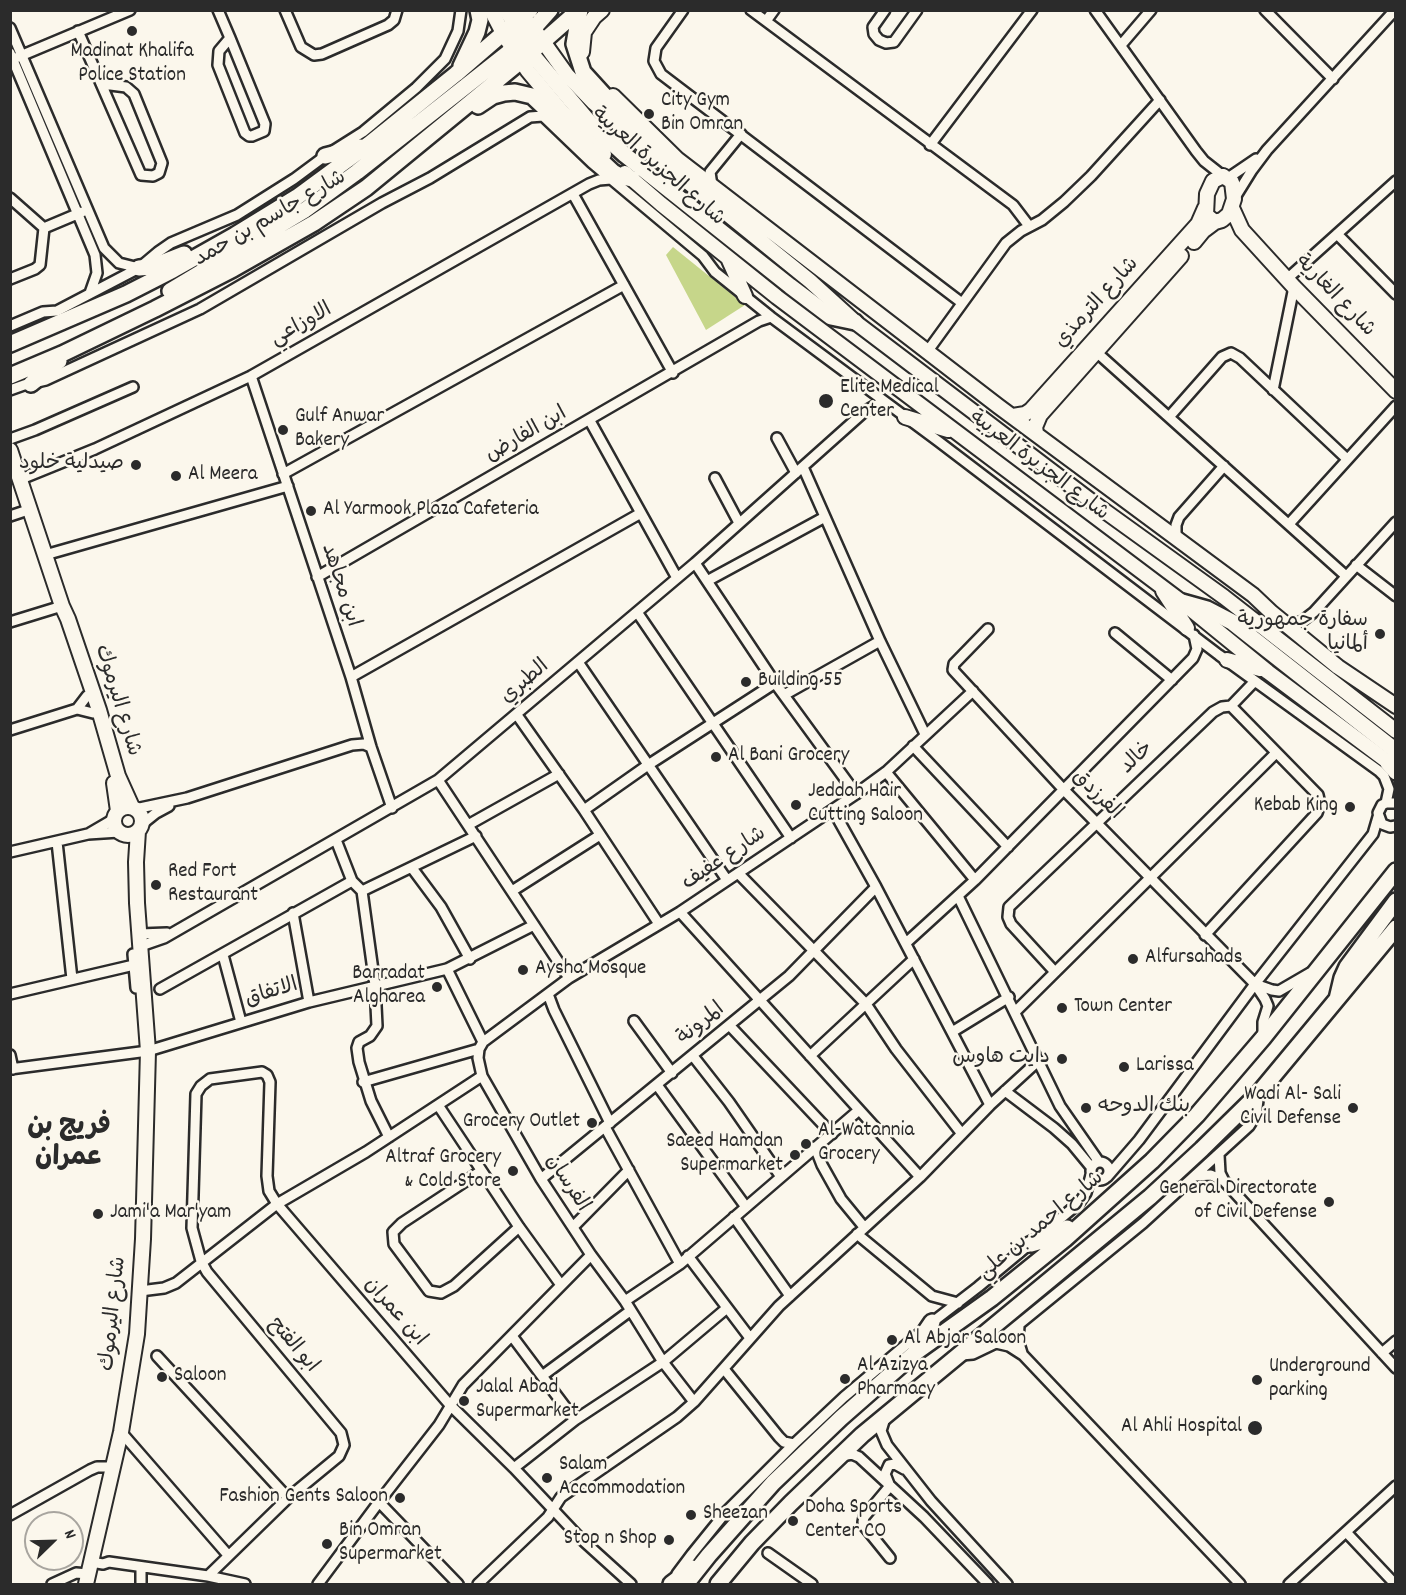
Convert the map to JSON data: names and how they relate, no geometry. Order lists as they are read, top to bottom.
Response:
{
  "streets": {
    "main road": ["شارع جاسم بن حمد", "شارع احمد بن علي"],
    "street": [
      "شارع الجزيرة العربية",
      "شارع الغارية",
      "شارع الترمذي",
      "الاوزاعي",
      "ابن الفارض",
      "ابن مجاهد",
      "الطبري",
      "شارع اليرموك",
      "خالد",
      "الفرزدق",
      "شارع عفيف",
      "الاتفاق",
      "المرونة",
      "الفرسان",
      "ابن عمران",
      "ابو الفتح"
    ]
  },
  "crossings": [
    ["شارع الجزيرة العربية", "شارع جاسم بن حمد"],
    ["شارع الجزيرة العربية", "شارع الترمذي"],
    ["شارع الجزيرة العربية", "الاوزاعي"],
    ["شارع الجزيرة العربية", "ابن الفارض"],
    ["شارع الجزيرة العربية", "الطبري"],
    ["شارع الجزيرة العربية", "خالد"],
    ["شارع الجزيرة العربية", "شارع احمد بن علي"],
    ["شارع الغارية", "شارع الترمذي"],
    ["الاوزاعي", "ابن مجاهد"],
    ["الاوزاعي", "شارع اليرموك"],
    ["ابن الفارض", "ابن مجاهد"],
    ["ابن مجاهد", "الطبري"],
    ["الطبري", "شارع اليرموك"],
    ["شارع اليرموك", "الاتفاق"],
    ["خالد", "الفرزدق"],
    ["الفرزدق", "شارع عفيف"],
    ["الفرزدق", "شارع احمد بن علي"],
    ["شارع عفيف", "الفرسان"],
    ["الاتفاق", "الفرسان"],
    ["المرونة", "الفرسان"],
    ["ابن عمران", "ابو الفتح"]
  ],
  "districts": ["فريج بن عمران"],
  "places": [
    "Madinat Khalifa Police Station",
    "City Gym Bin Omran",
    "Elite Medical Center",
    "Gulf Anwar Bakery",
    "صيدلية خلود",
    "Al Meera",
    "Al Yarmook Plaza Cafeteria",
    "سفارة جمهورية ألمانيا",
    "Building 55",
    "Al Bani Grocery",
    "Jeddah Hair Cutting Saloon",
    "Kebab King",
    "Red Fort Restaurant",
    "Alfursahads",
    "Aysha Mosque",
    "Barradat Algharea",
    "Town Center",
    "دايت هاوس",
    "Larissa",
    "بنك الدوحه",
    "Wadi Al- Sali Civil Defense",
    "Grocery Outlet",
    "Al-Watannia Grocery",
    "Saeed Hamdan Supermarket",
    "Altraf Grocery & Cold Store",
    "General Directorate of Civil Defense",
    "Jami'a Mar'yam",
    "Al Abjar Saloon",
    "Saloon",
    "Al Azizya Pharmacy",
    "Underground parking",
    "Jalal Abad Supermarket",
    "Al Ahli Hospital",
    "Salam Accommodation",
    "Fashion Gents Saloon",
    "Sheezan",
    "Doha Sports Center CO",
    "Stop n Shop",
    "Bin Omran Supermarket"
  ],
  "north": "top right"
}
